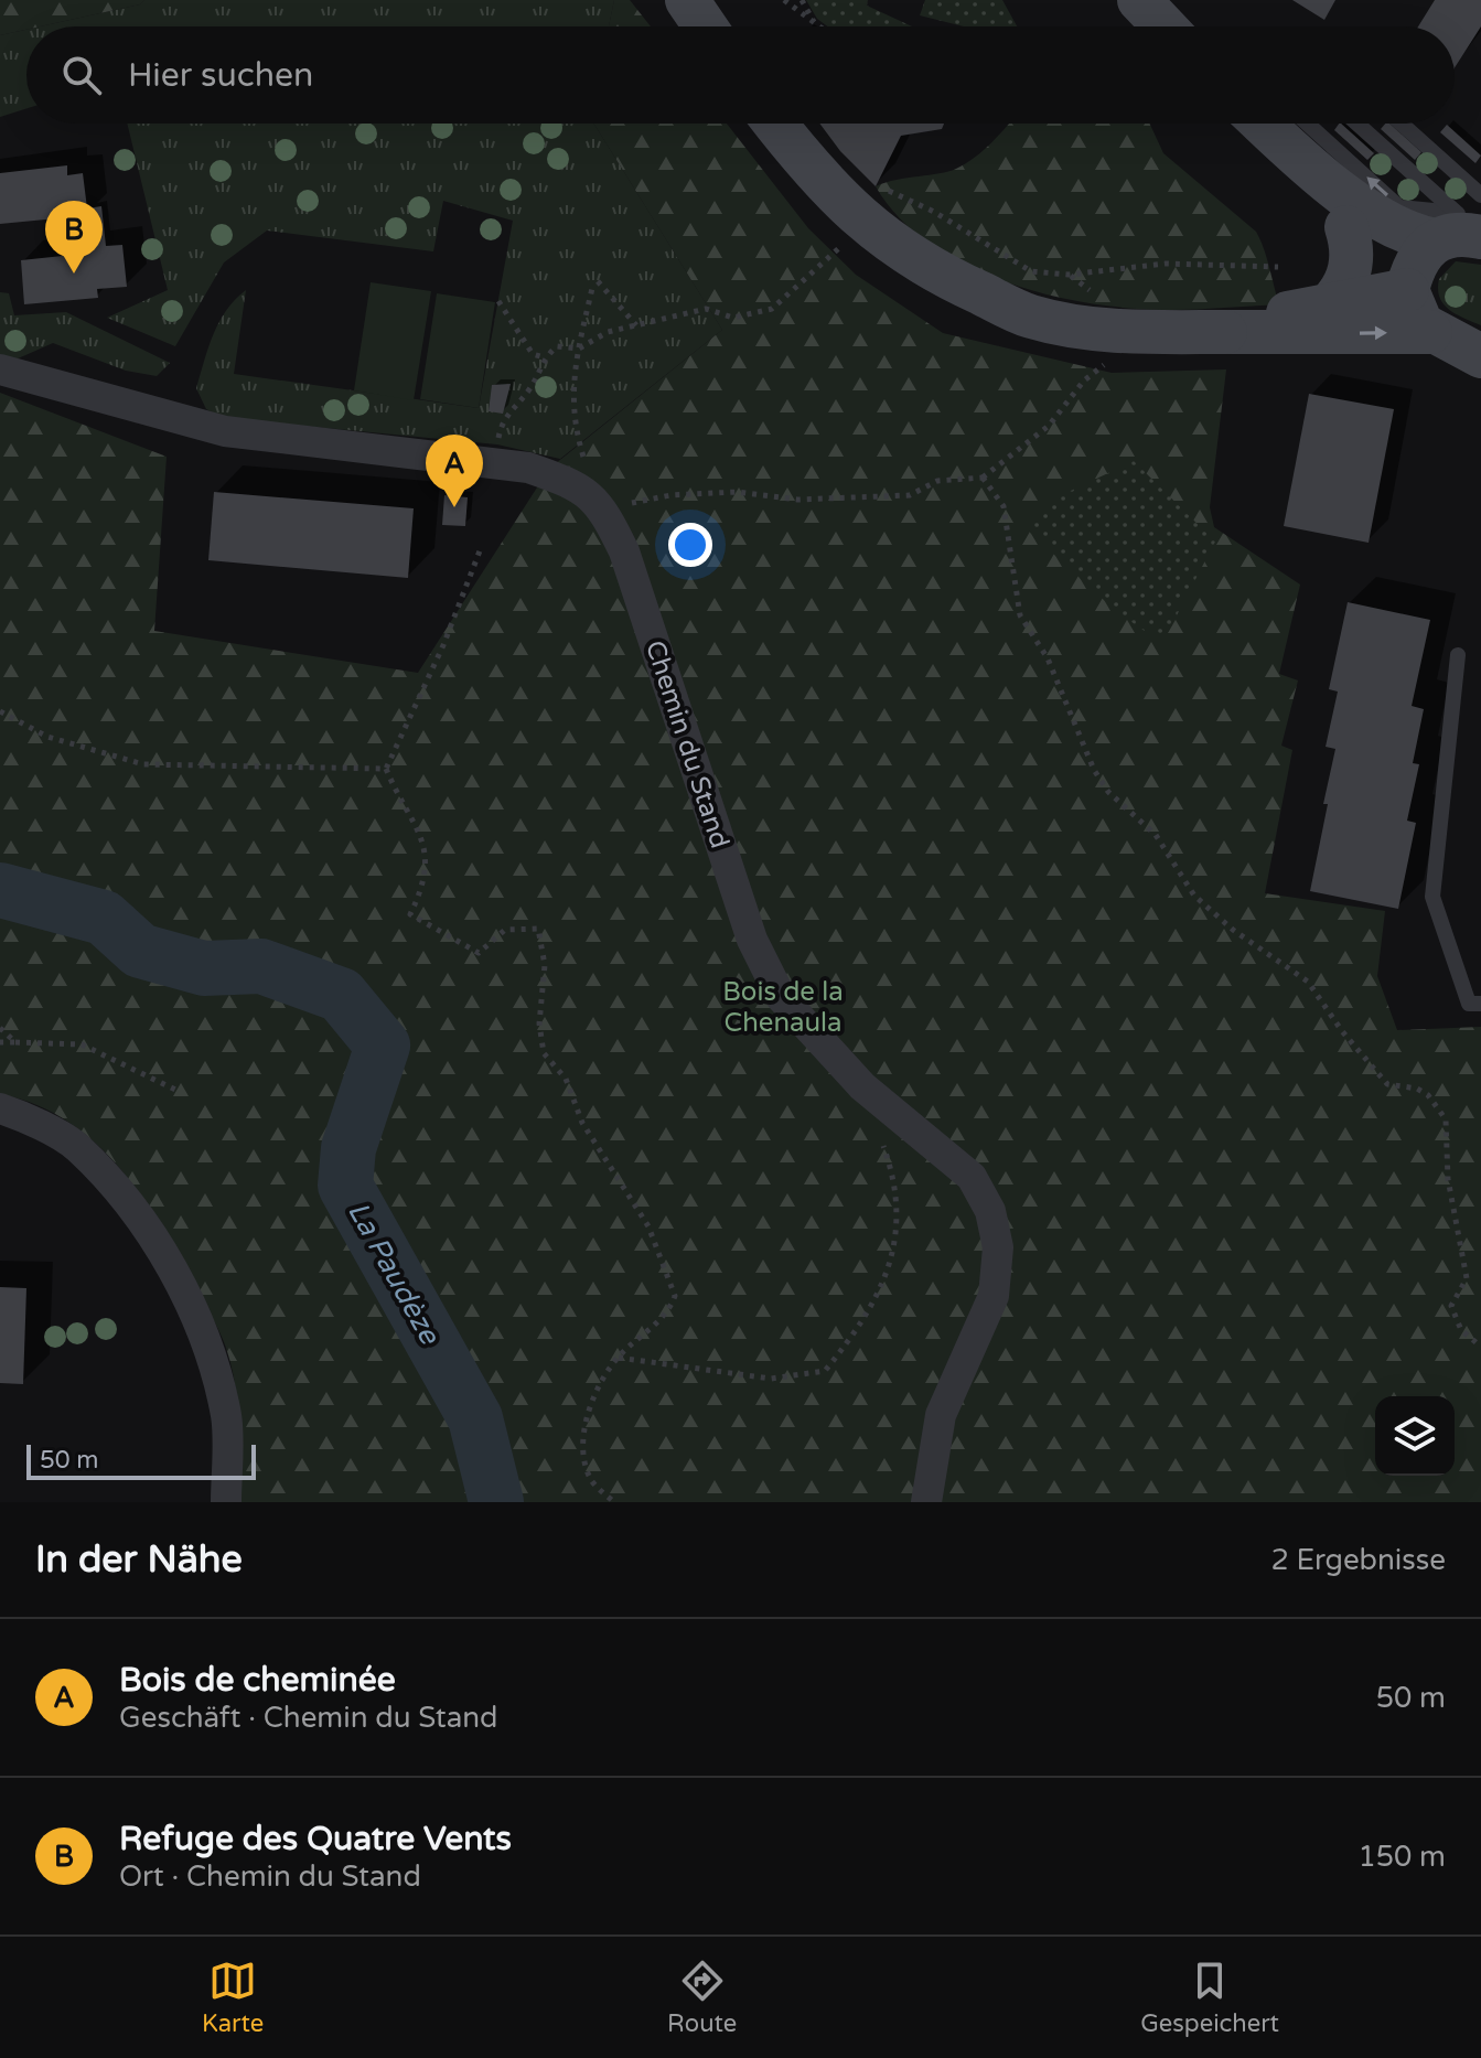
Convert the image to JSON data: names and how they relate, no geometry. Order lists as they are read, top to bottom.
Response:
{
  "streets": {
    "street": ["Chemin du Stand"]
  },
  "water": ["La Paudèze"],
  "parks": ["Bois de la Chenaula"],
  "scale_bar": "50 m",
  "page": {
    "search": "Hier suchen",
    "pins": ["B", "A"],
    "scale": "50 m",
    "heading": ["In der Nähe", "2 Ergebnisse"],
    "list": [
      {
        "mark": "A",
        "name": "Bois de cheminée",
        "note": "Geschäft · Chemin du Stand",
        "value": "50 m"
      },
      {
        "mark": "B",
        "name": "Refuge des Quatre Vents",
        "note": "Ort · Chemin du Stand",
        "value": "150 m"
      }
    ],
    "nav": ["Karte", "Route", "Gespeichert"]
  }
}
